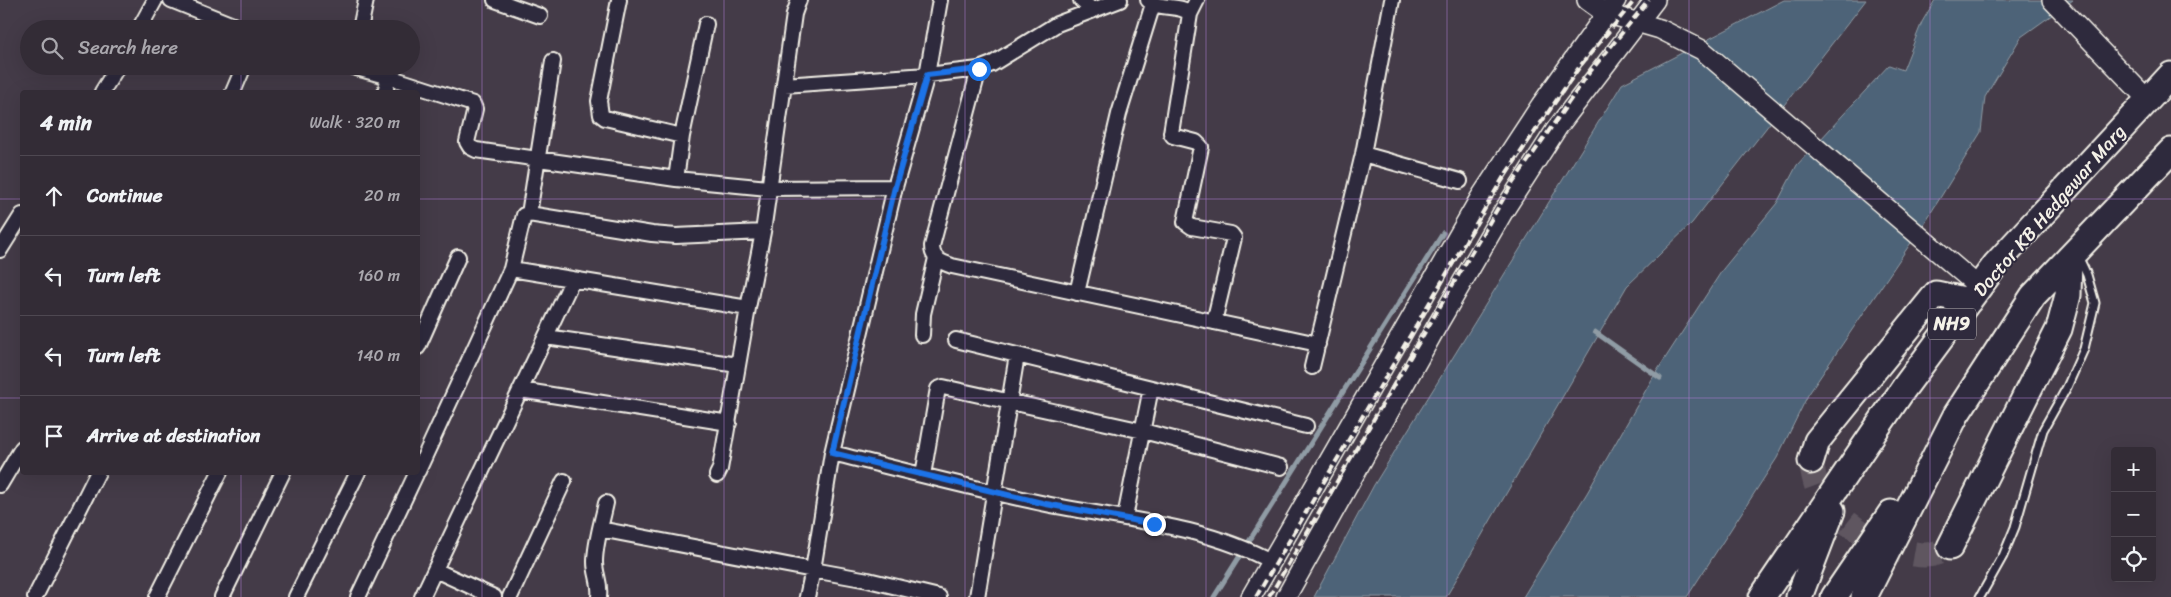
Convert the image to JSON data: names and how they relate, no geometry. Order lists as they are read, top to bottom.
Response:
{
  "streets": {
    "highway": ["Doctor KB Hedgewar Marg", "NH9"]
  },
  "page": {
    "search": "Search here",
    "heading": ["4 min", "Walk · 320 m"],
    "list": [
      ["Continue", "20 m"],
      ["Turn left", "160 m"],
      ["Turn left", "140 m"],
      "Arrive at destination"
    ],
    "map_buttons": ["+", "−"]
  }
}
